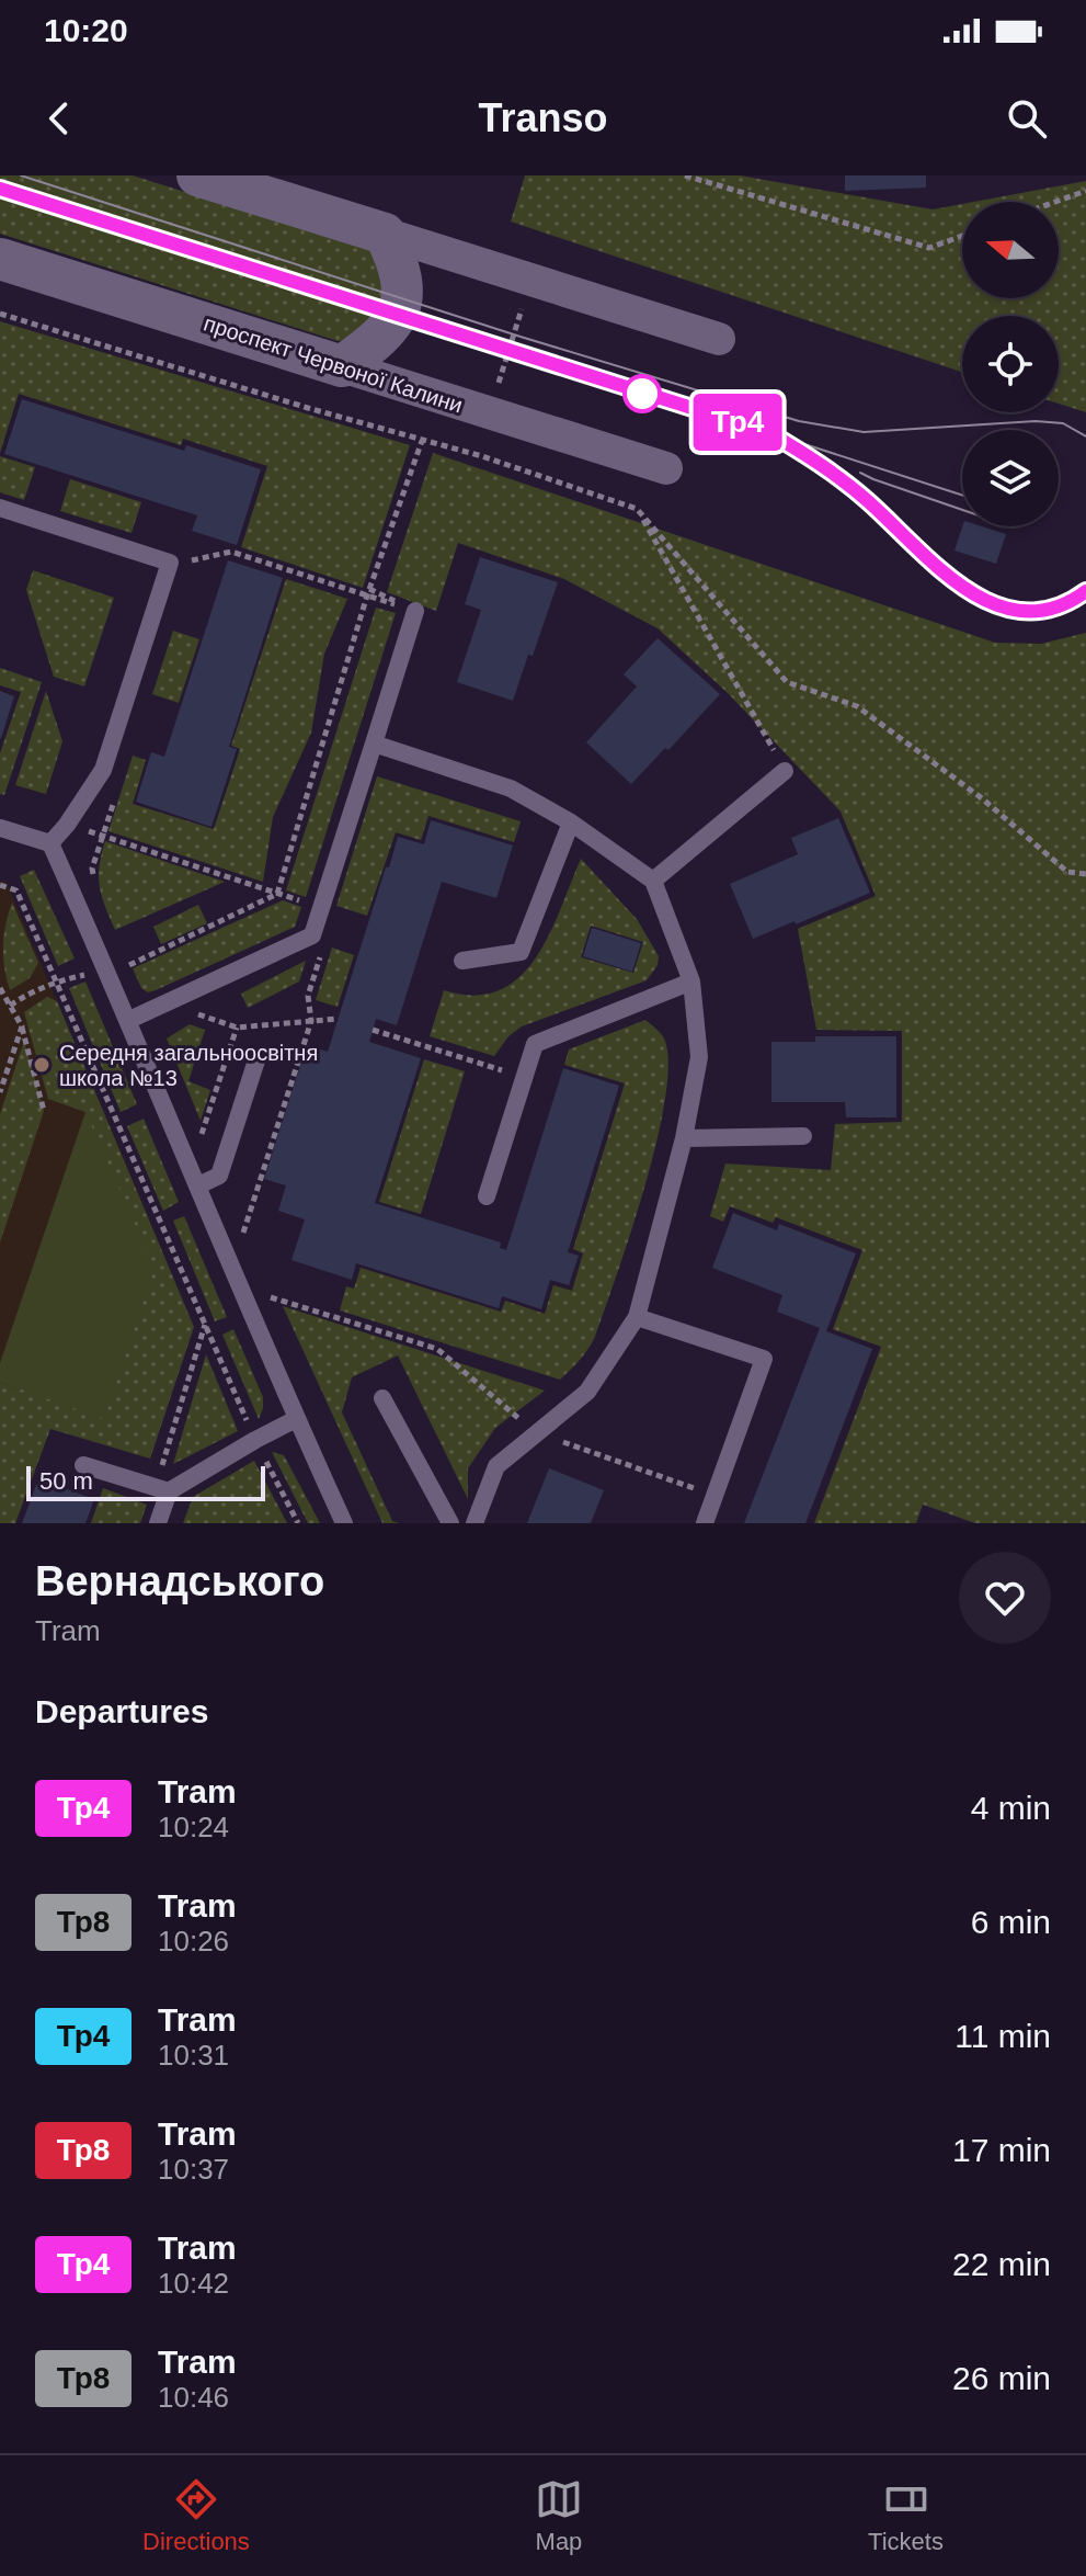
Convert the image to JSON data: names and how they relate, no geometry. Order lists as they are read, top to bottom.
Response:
{
  "streets": {
    "street": ["проспект Червоної Калини"]
  },
  "places": ["Середня загальноосвітня школа №13"],
  "lines": ["tram line Тр4"],
  "scale_bar": "50 m",
  "north": "left",
  "page": {
    "status": "10:20",
    "header": "Transo",
    "on_map": "Тр4",
    "scale": "50 m",
    "heading": [
      ["Вернадського", "Tram"],
      "Departures"
    ],
    "list": [
      {
        "mark": "Тр4",
        "name": "Tram",
        "note": "10:24",
        "value": "4 min"
      },
      {
        "mark": "Тр8",
        "name": "Tram",
        "note": "10:26",
        "value": "6 min"
      },
      {
        "mark": "Тр4",
        "name": "Tram",
        "note": "10:31",
        "value": "11 min"
      },
      {
        "mark": "Тр8",
        "name": "Tram",
        "note": "10:37",
        "value": "17 min"
      },
      {
        "mark": "Тр4",
        "name": "Tram",
        "note": "10:42",
        "value": "22 min"
      },
      {
        "mark": "Тр8",
        "name": "Tram",
        "note": "10:46",
        "value": "26 min"
      }
    ],
    "tabs": ["Directions", "Map", "Tickets"]
  }
}
